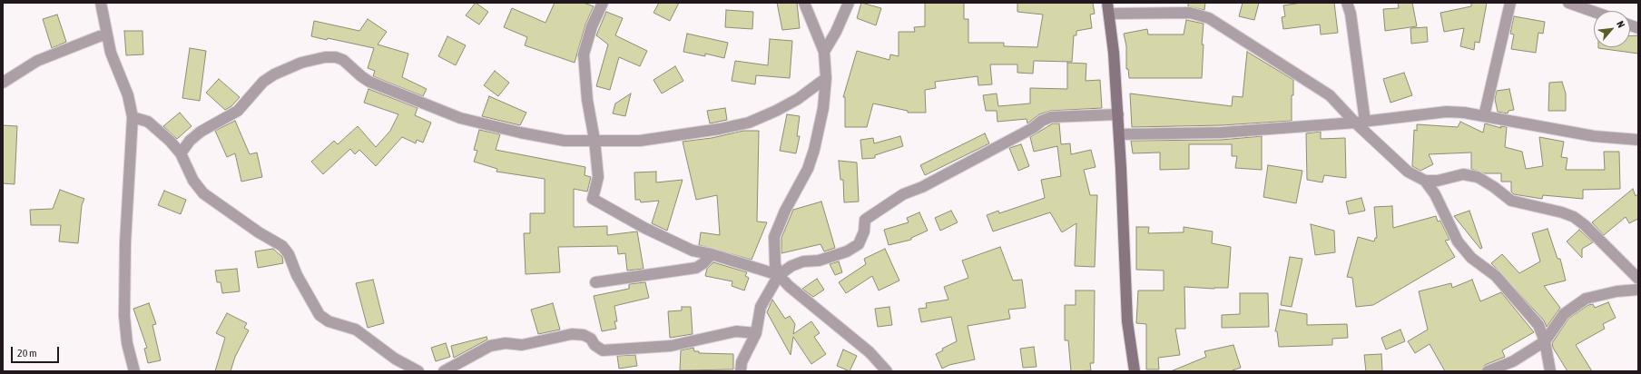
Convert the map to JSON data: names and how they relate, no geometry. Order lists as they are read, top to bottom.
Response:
{
  "scale_bar": "20 m",
  "north": "top right"
}
